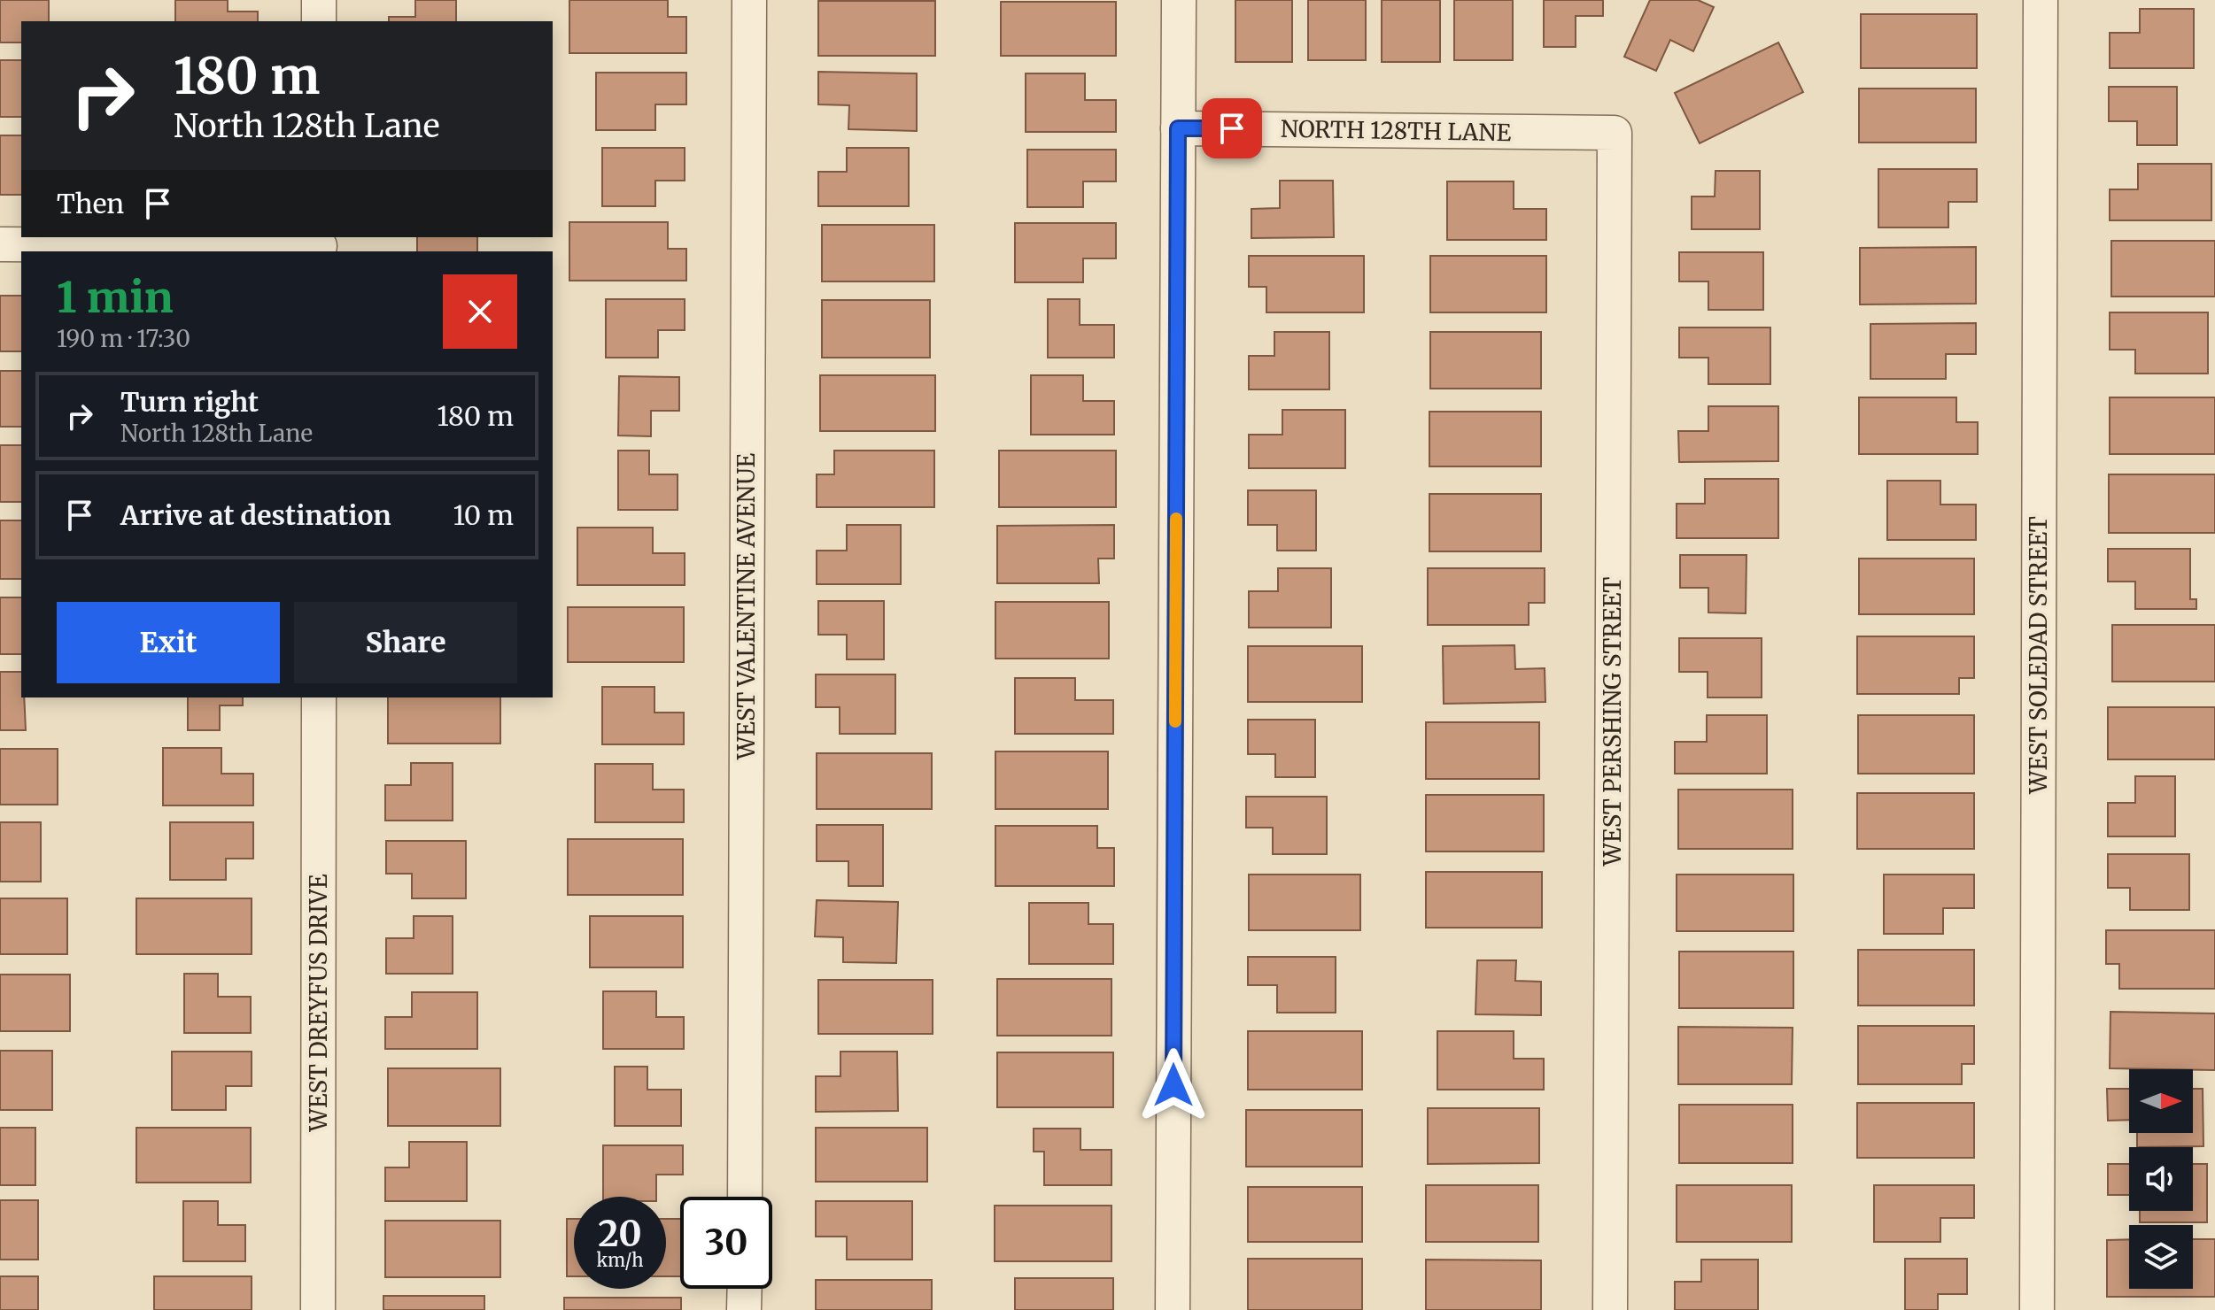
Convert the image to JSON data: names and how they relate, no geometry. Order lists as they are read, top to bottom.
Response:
{
  "streets": {
    "street": [
      "NORTH 128TH LANE",
      "WEST VALENTINE AVENUE",
      "WEST SOLEDAD STREET",
      "WEST PERSHING STREET",
      "WEST DREYFUS DRIVE"
    ]
  },
  "crossings": [
    ["NORTH 128TH LANE", "WEST PERSHING STREET"]
  ],
  "north": "right",
  "page": {
    "turn": ["180 m", "North 128th Lane"],
    "then": "Then",
    "heading": ["1 min", "190 m · 17:30"],
    "list": [
      {
        "name": "Turn right",
        "note": "North 128th Lane",
        "value": "180 m"
      },
      {
        "name": "Arrive at destination",
        "value": "10 m"
      }
    ],
    "buttons": ["Exit", "Share"],
    "speed": "20 km/h",
    "limit": "30"
  }
}
